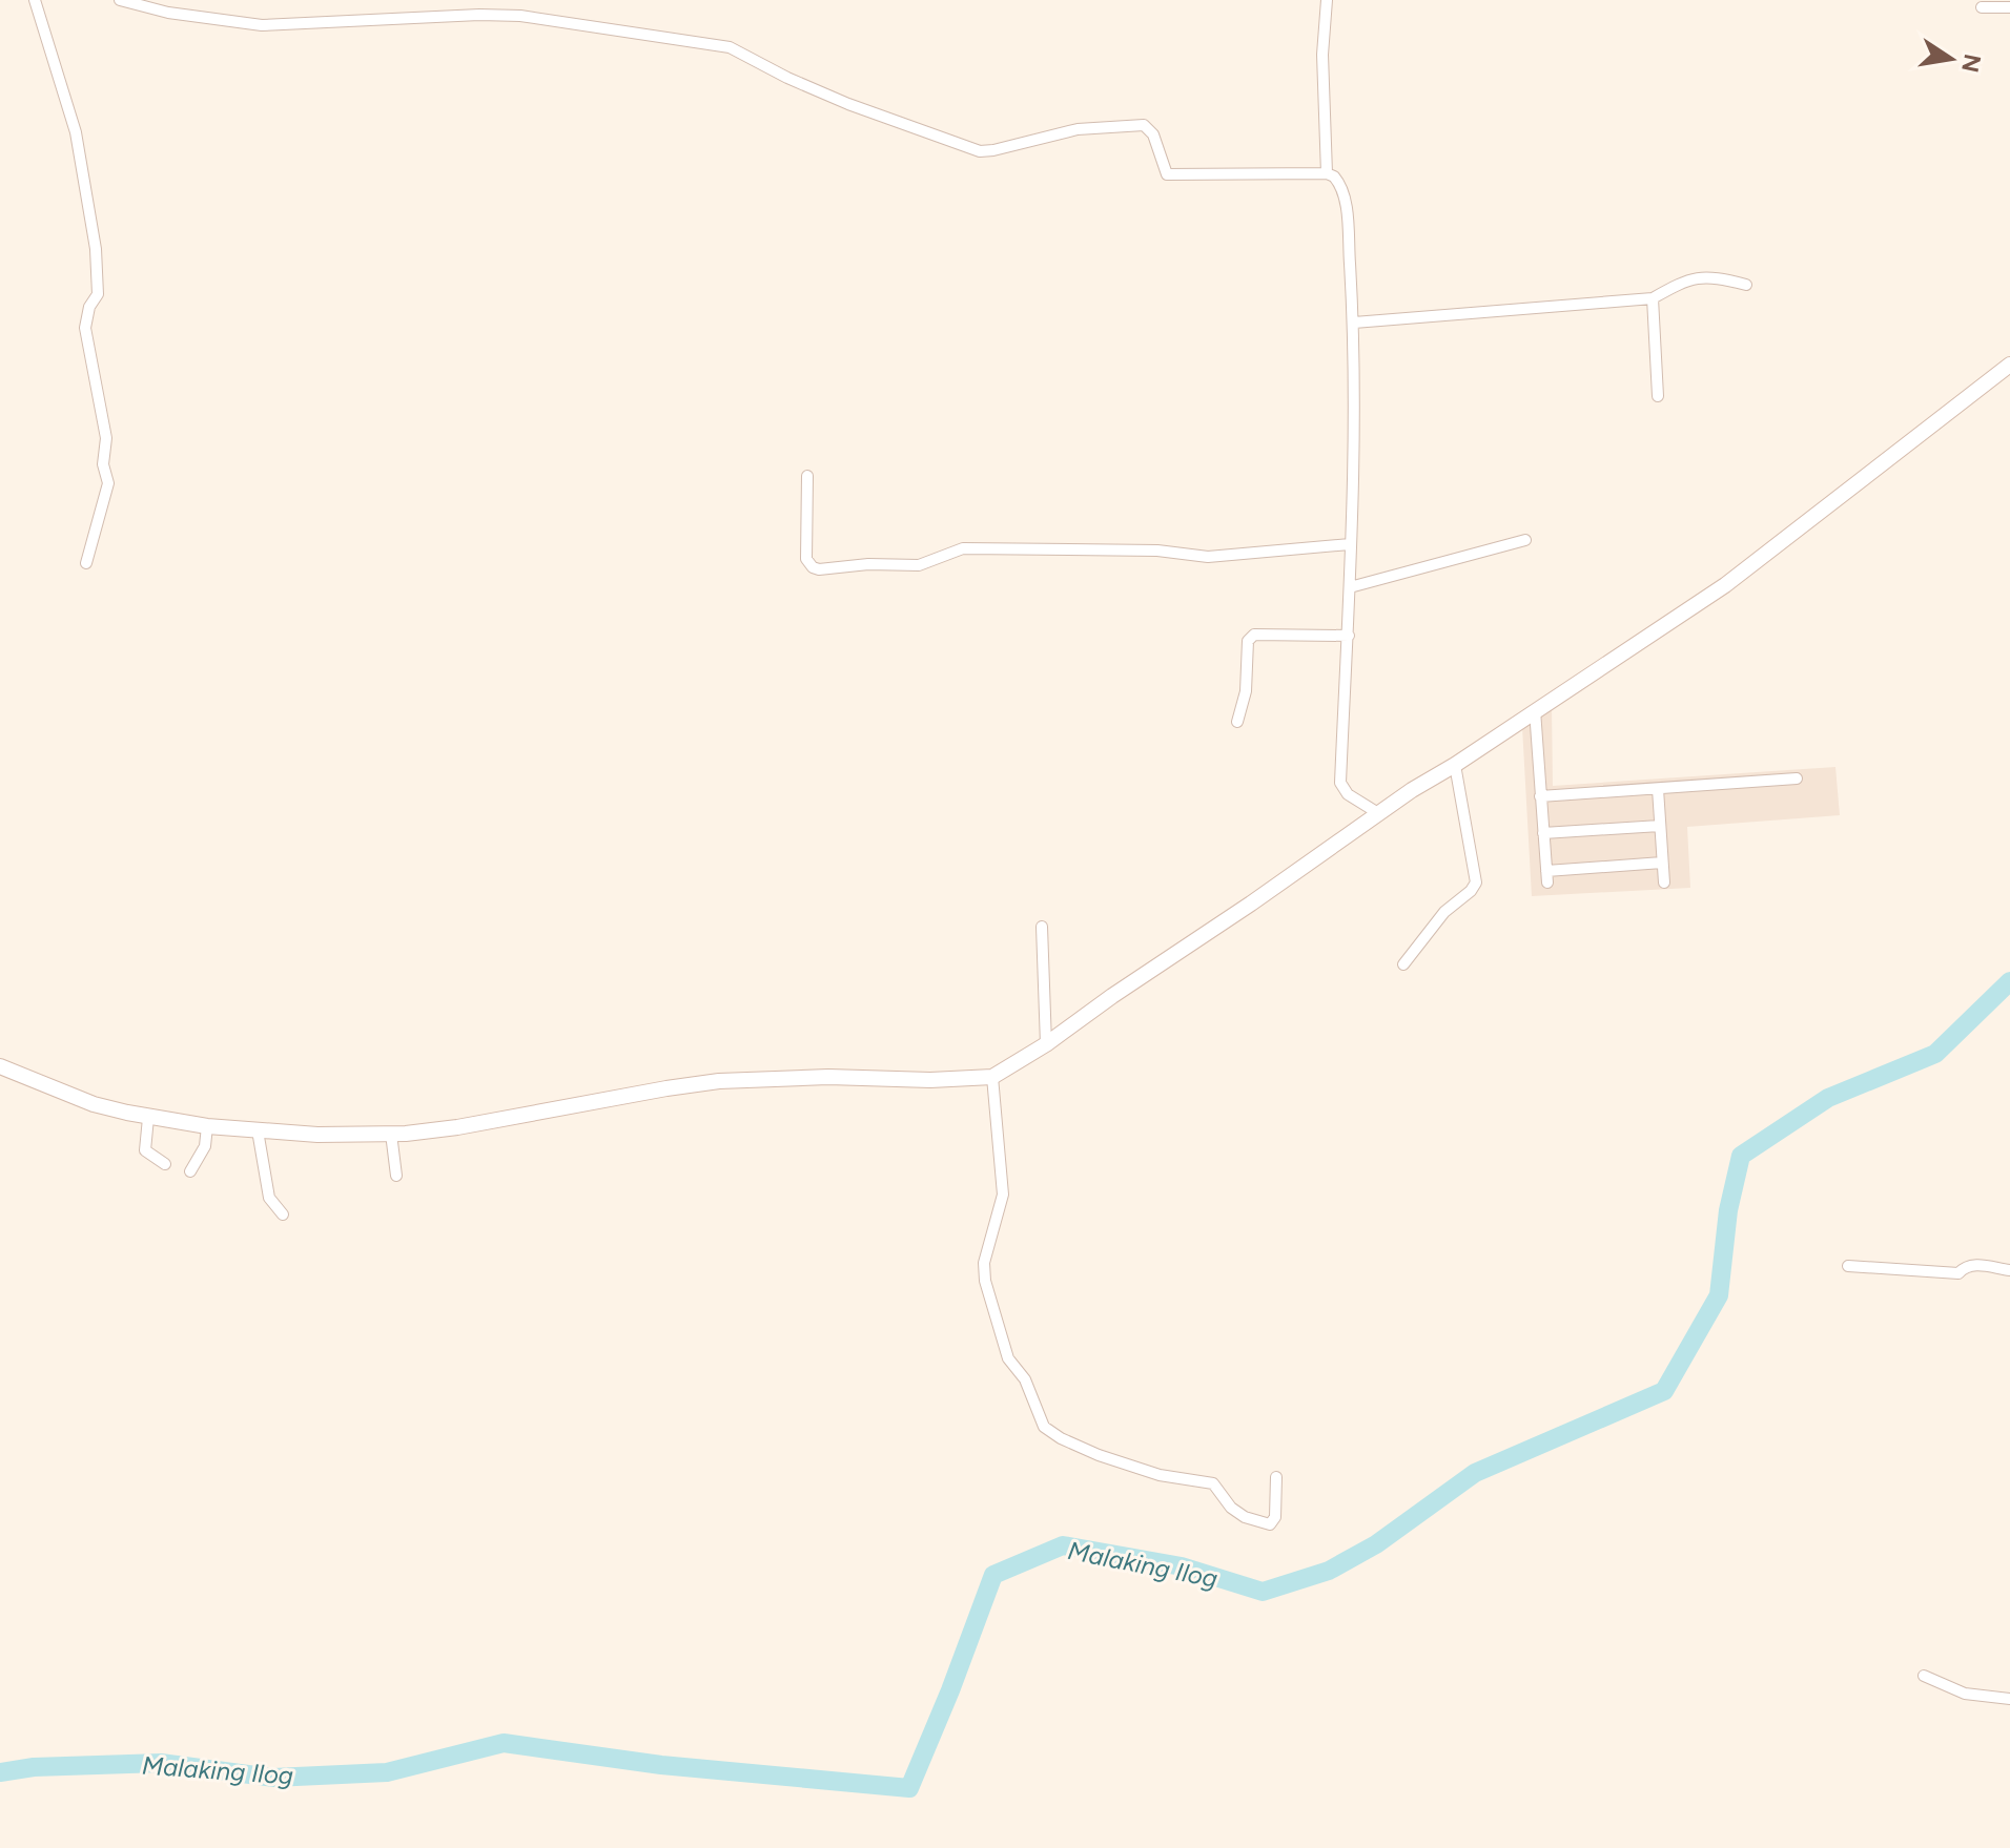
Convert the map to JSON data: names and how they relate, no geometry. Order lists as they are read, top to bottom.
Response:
{
  "water": ["Malaking Ilog"],
  "north": "right"
}
